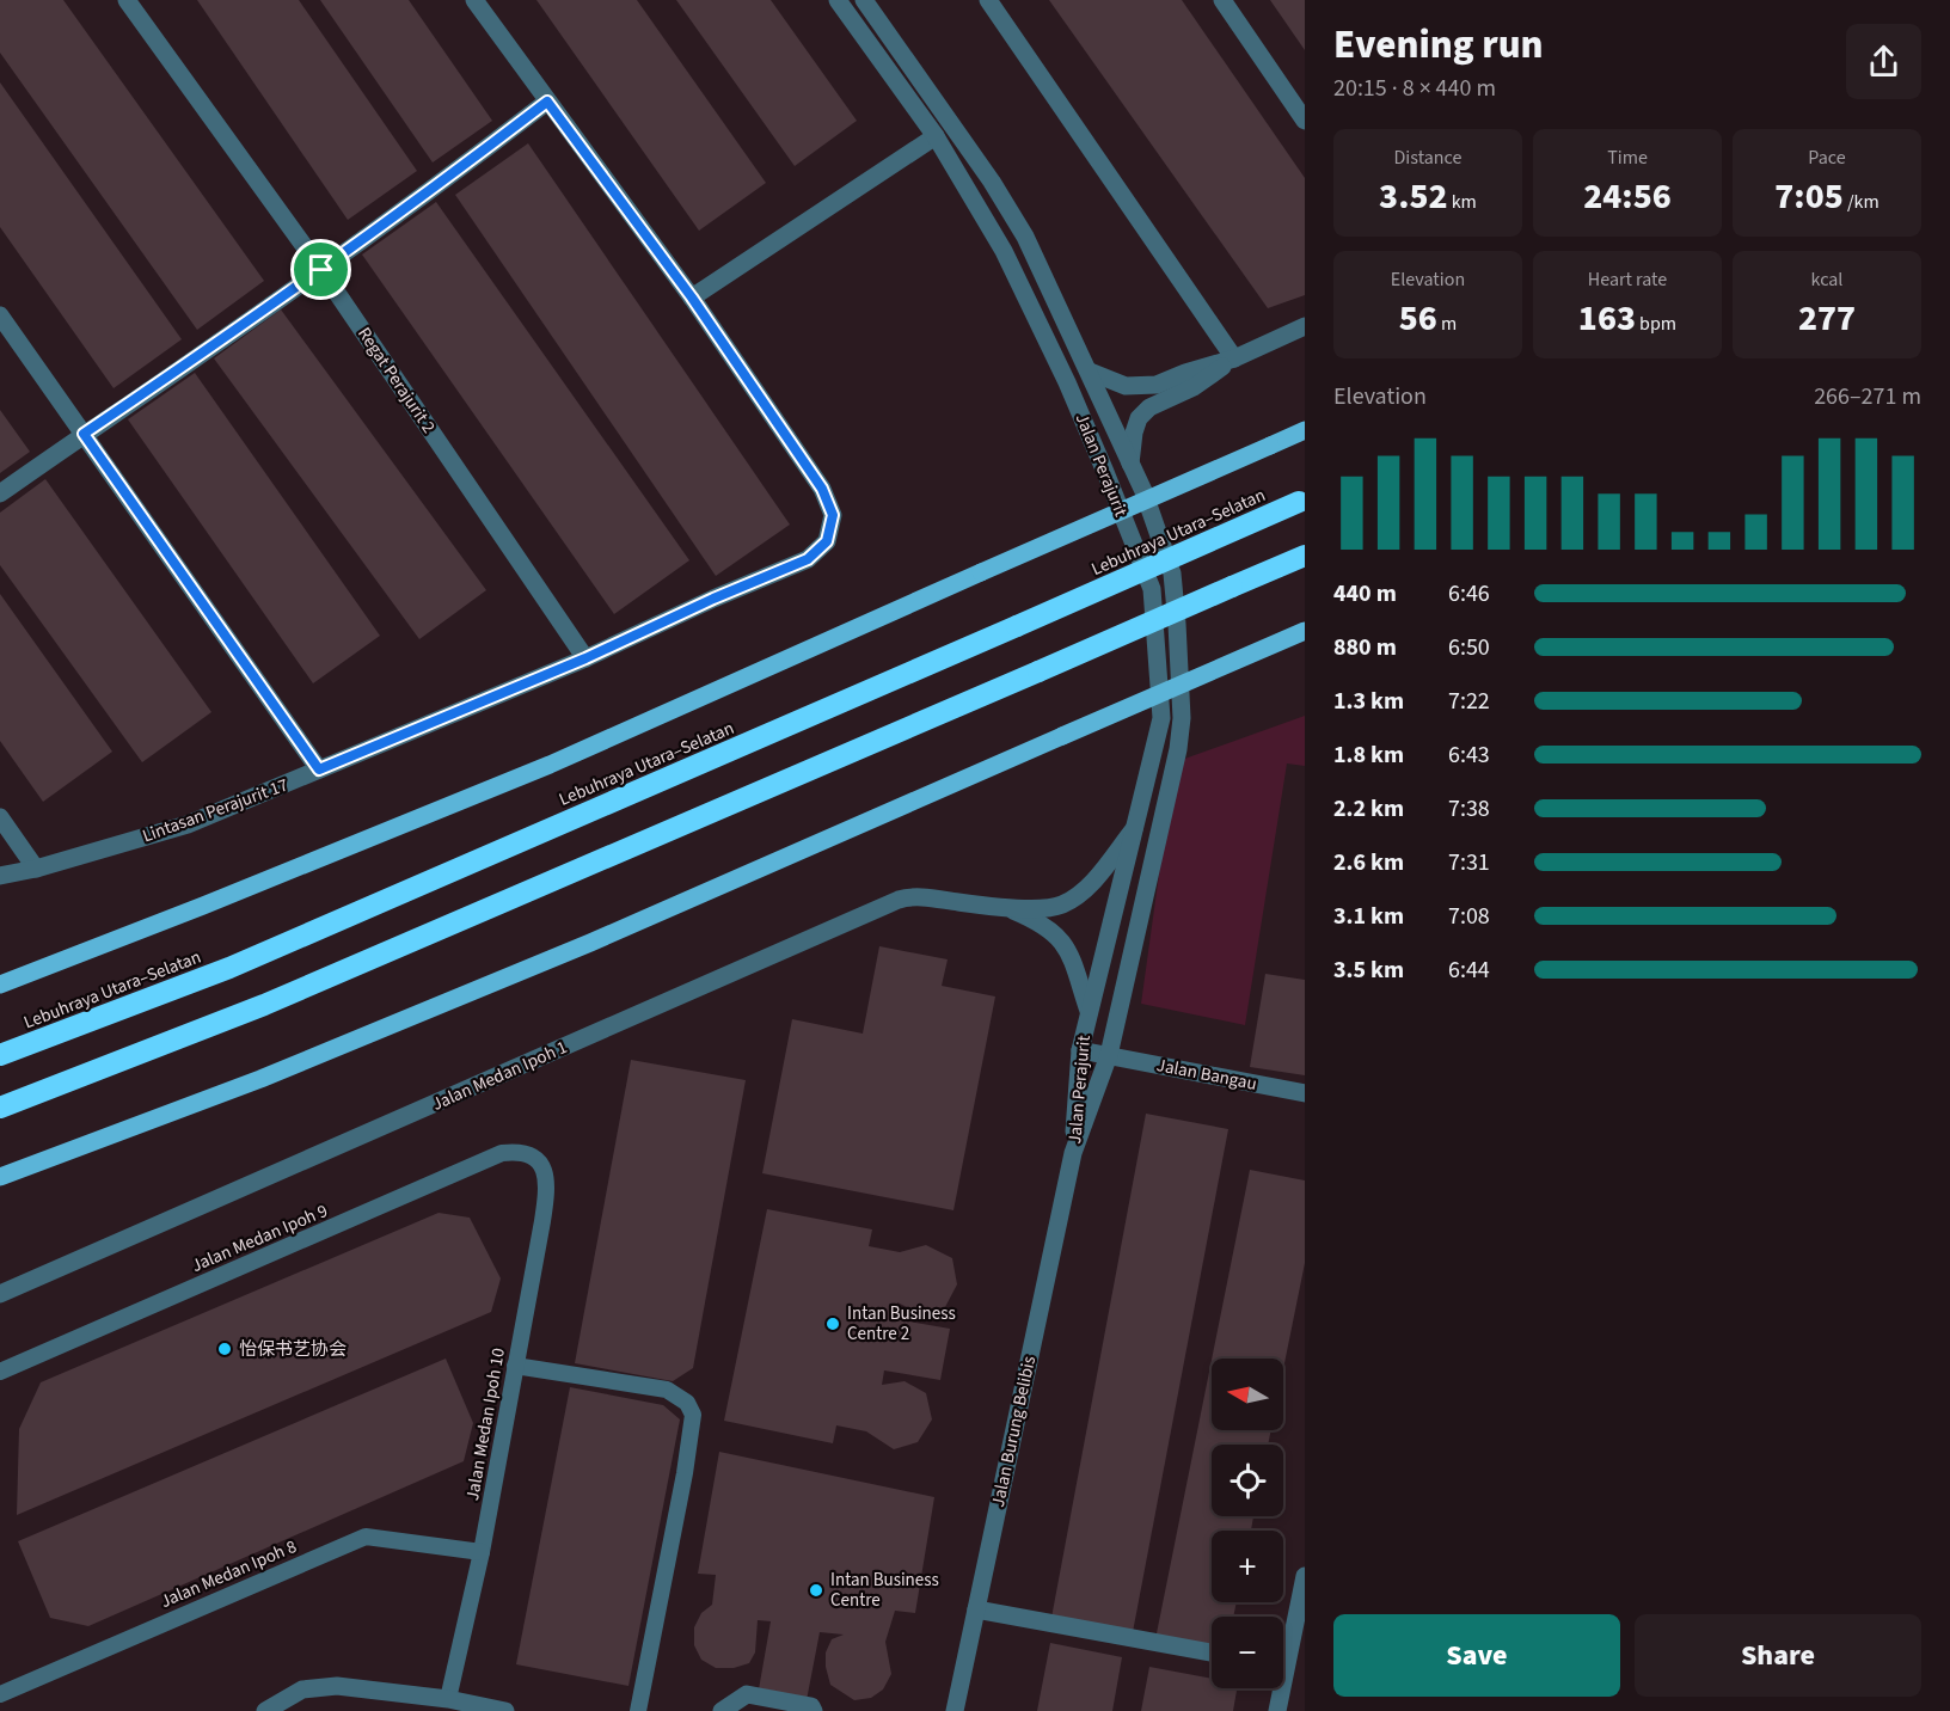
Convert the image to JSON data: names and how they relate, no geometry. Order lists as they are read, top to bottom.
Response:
{
  "streets": {
    "highway": ["Lebuhraya Utara–Selatan"],
    "street": [
      "Regat Perajurit 2",
      "Jalan Perajurit",
      "Lintasan Perajurit 17",
      "Jalan Bangau",
      "Jalan Medan Ipoh 1",
      "Jalan Burung Belibis"
    ],
    "lane": ["Jalan Medan Ipoh 9", "Jalan Medan Ipoh 10", "Jalan Medan Ipoh 8"]
  },
  "crossings": [
    ["Regat Perajurit 2", "Lintasan Perajurit 17"],
    ["Jalan Perajurit", "Jalan Bangau"],
    ["Jalan Perajurit", "Jalan Medan Ipoh 1"],
    ["Jalan Perajurit", "Jalan Burung Belibis"],
    ["Jalan Medan Ipoh 9", "Jalan Medan Ipoh 10"],
    ["Jalan Medan Ipoh 10", "Jalan Medan Ipoh 8"]
  ],
  "places": ["Intan Business Centre 2", "怡保书艺协会", "Intan Business Centre"],
  "north": "left",
  "page": {
    "heading": ["Evening run", "20:15 · 8 × 440 m"],
    "stats": [
      ["Distance", "3.52 km"],
      ["Time", "24:56"],
      ["Pace", "7:05 /km"],
      ["Elevation", "56 m"],
      ["Heart rate", "163 bpm"],
      ["kcal", "277"]
    ],
    "chart": ["Elevation", "266–271 m"],
    "list": [
      {
        "name": "440 m",
        "note": "6:46"
      },
      {
        "name": "880 m",
        "note": "6:50"
      },
      {
        "name": "1.3 km",
        "note": "7:22"
      },
      {
        "name": "1.8 km",
        "note": "6:43"
      },
      {
        "name": "2.2 km",
        "note": "7:38"
      },
      {
        "name": "2.6 km",
        "note": "7:31"
      },
      {
        "name": "3.1 km",
        "note": "7:08"
      },
      {
        "name": "3.5 km",
        "note": "6:44"
      }
    ],
    "map_buttons": ["+", "−"],
    "buttons": ["Save", "Share"]
  }
}
